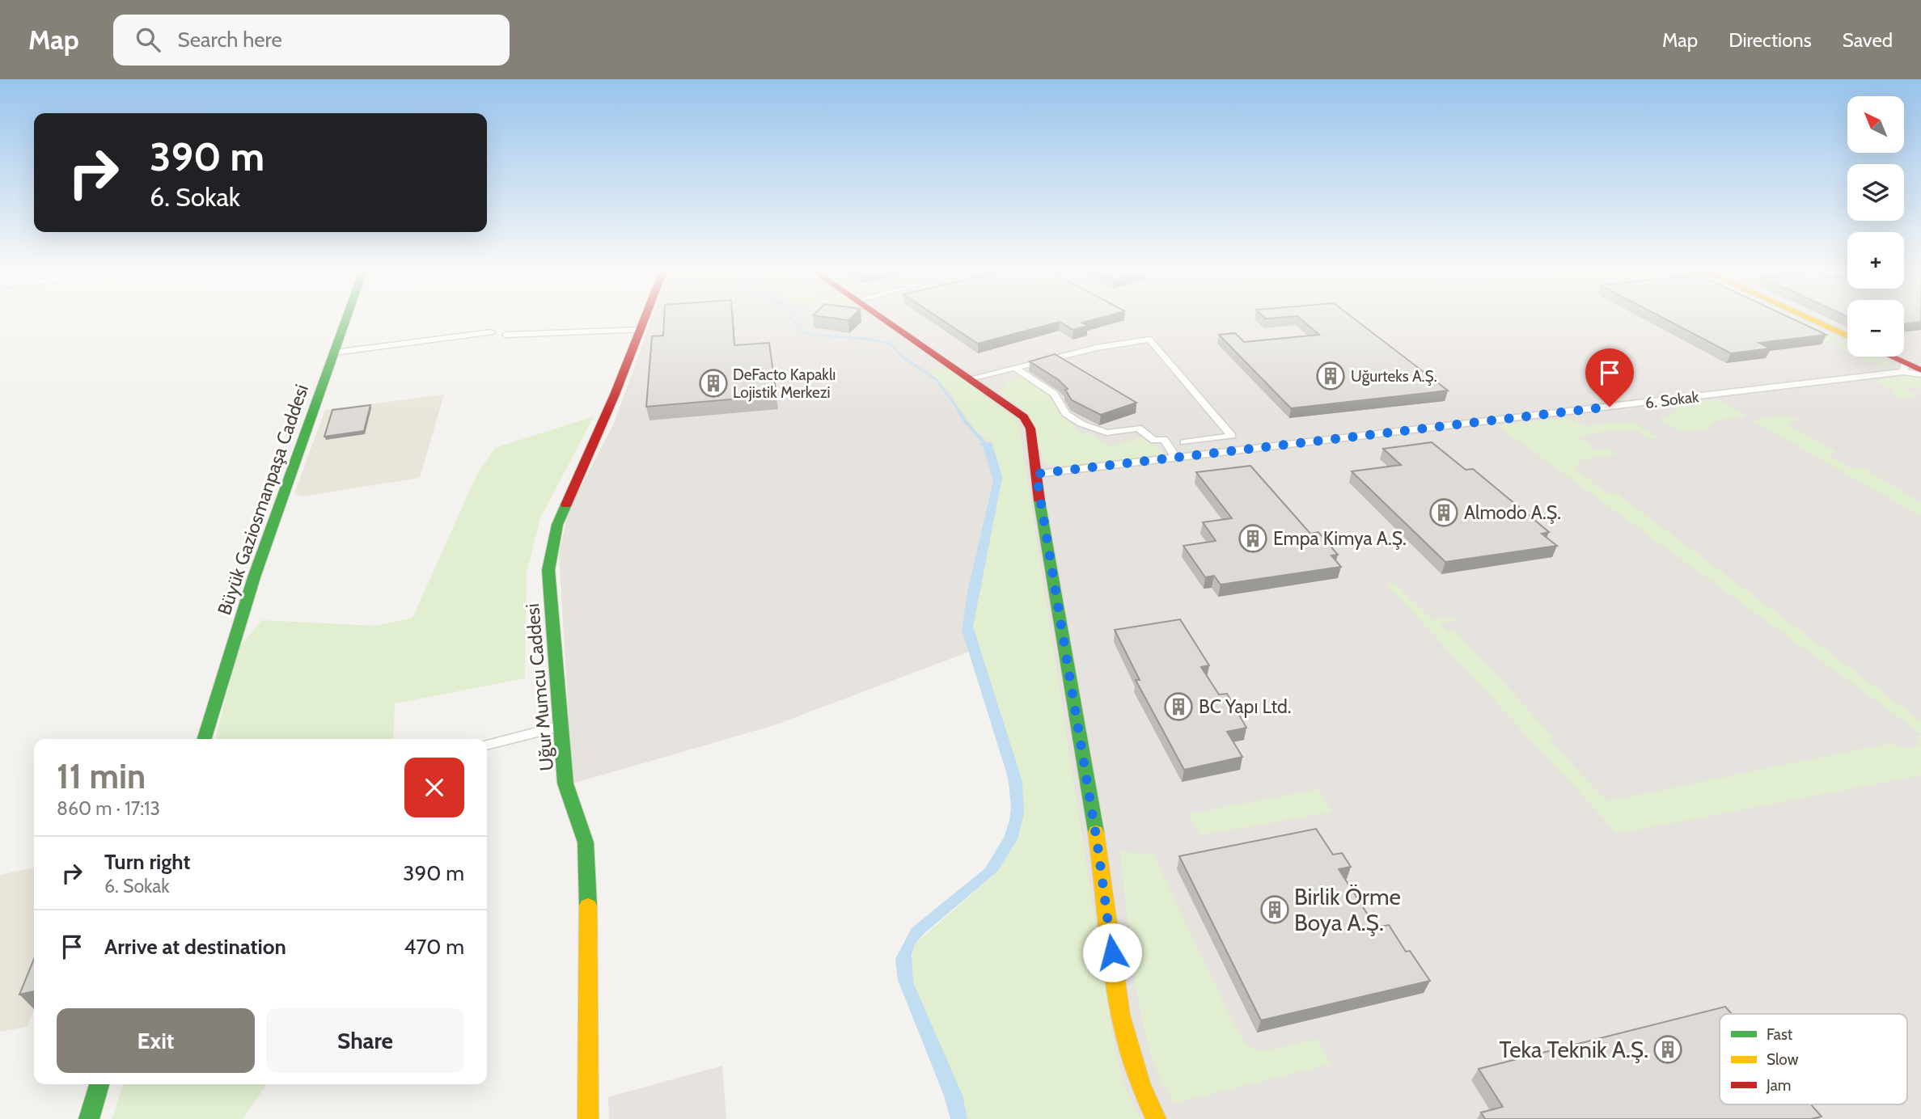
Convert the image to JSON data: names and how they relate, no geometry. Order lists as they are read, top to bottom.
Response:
{
  "streets": {
    "street": ["6. Sokak", "Büyük Gaziosmanpaşa Caddesi", "Uğur Mumcu Caddesi"]
  },
  "places": {
    "building": [
      "Uğurteks A.Ş.",
      "DeFacto Kapaklı Lojistik Merkezi",
      "Almodo A.Ş.",
      "Empa Kimya A.Ş.",
      "BC Yapı Ltd.",
      "Birlik Örme Boya A.Ş.",
      "Teka Teknik A.Ş."
    ]
  },
  "legend": ["Fast", "Slow", "Jam"],
  "north": "top left",
  "page": {
    "header": "Map",
    "search": "Search here",
    "nav": ["Map", "Directions", "Saved"],
    "map_buttons": ["+", "−"],
    "turn": ["390 m", "6. Sokak"],
    "heading": ["11 min", "860 m · 17:13"],
    "list": [
      {
        "name": "Turn right",
        "note": "6. Sokak",
        "value": "390 m"
      },
      {
        "name": "Arrive at destination",
        "value": "470 m"
      }
    ],
    "buttons": ["Exit", "Share"]
  }
}
